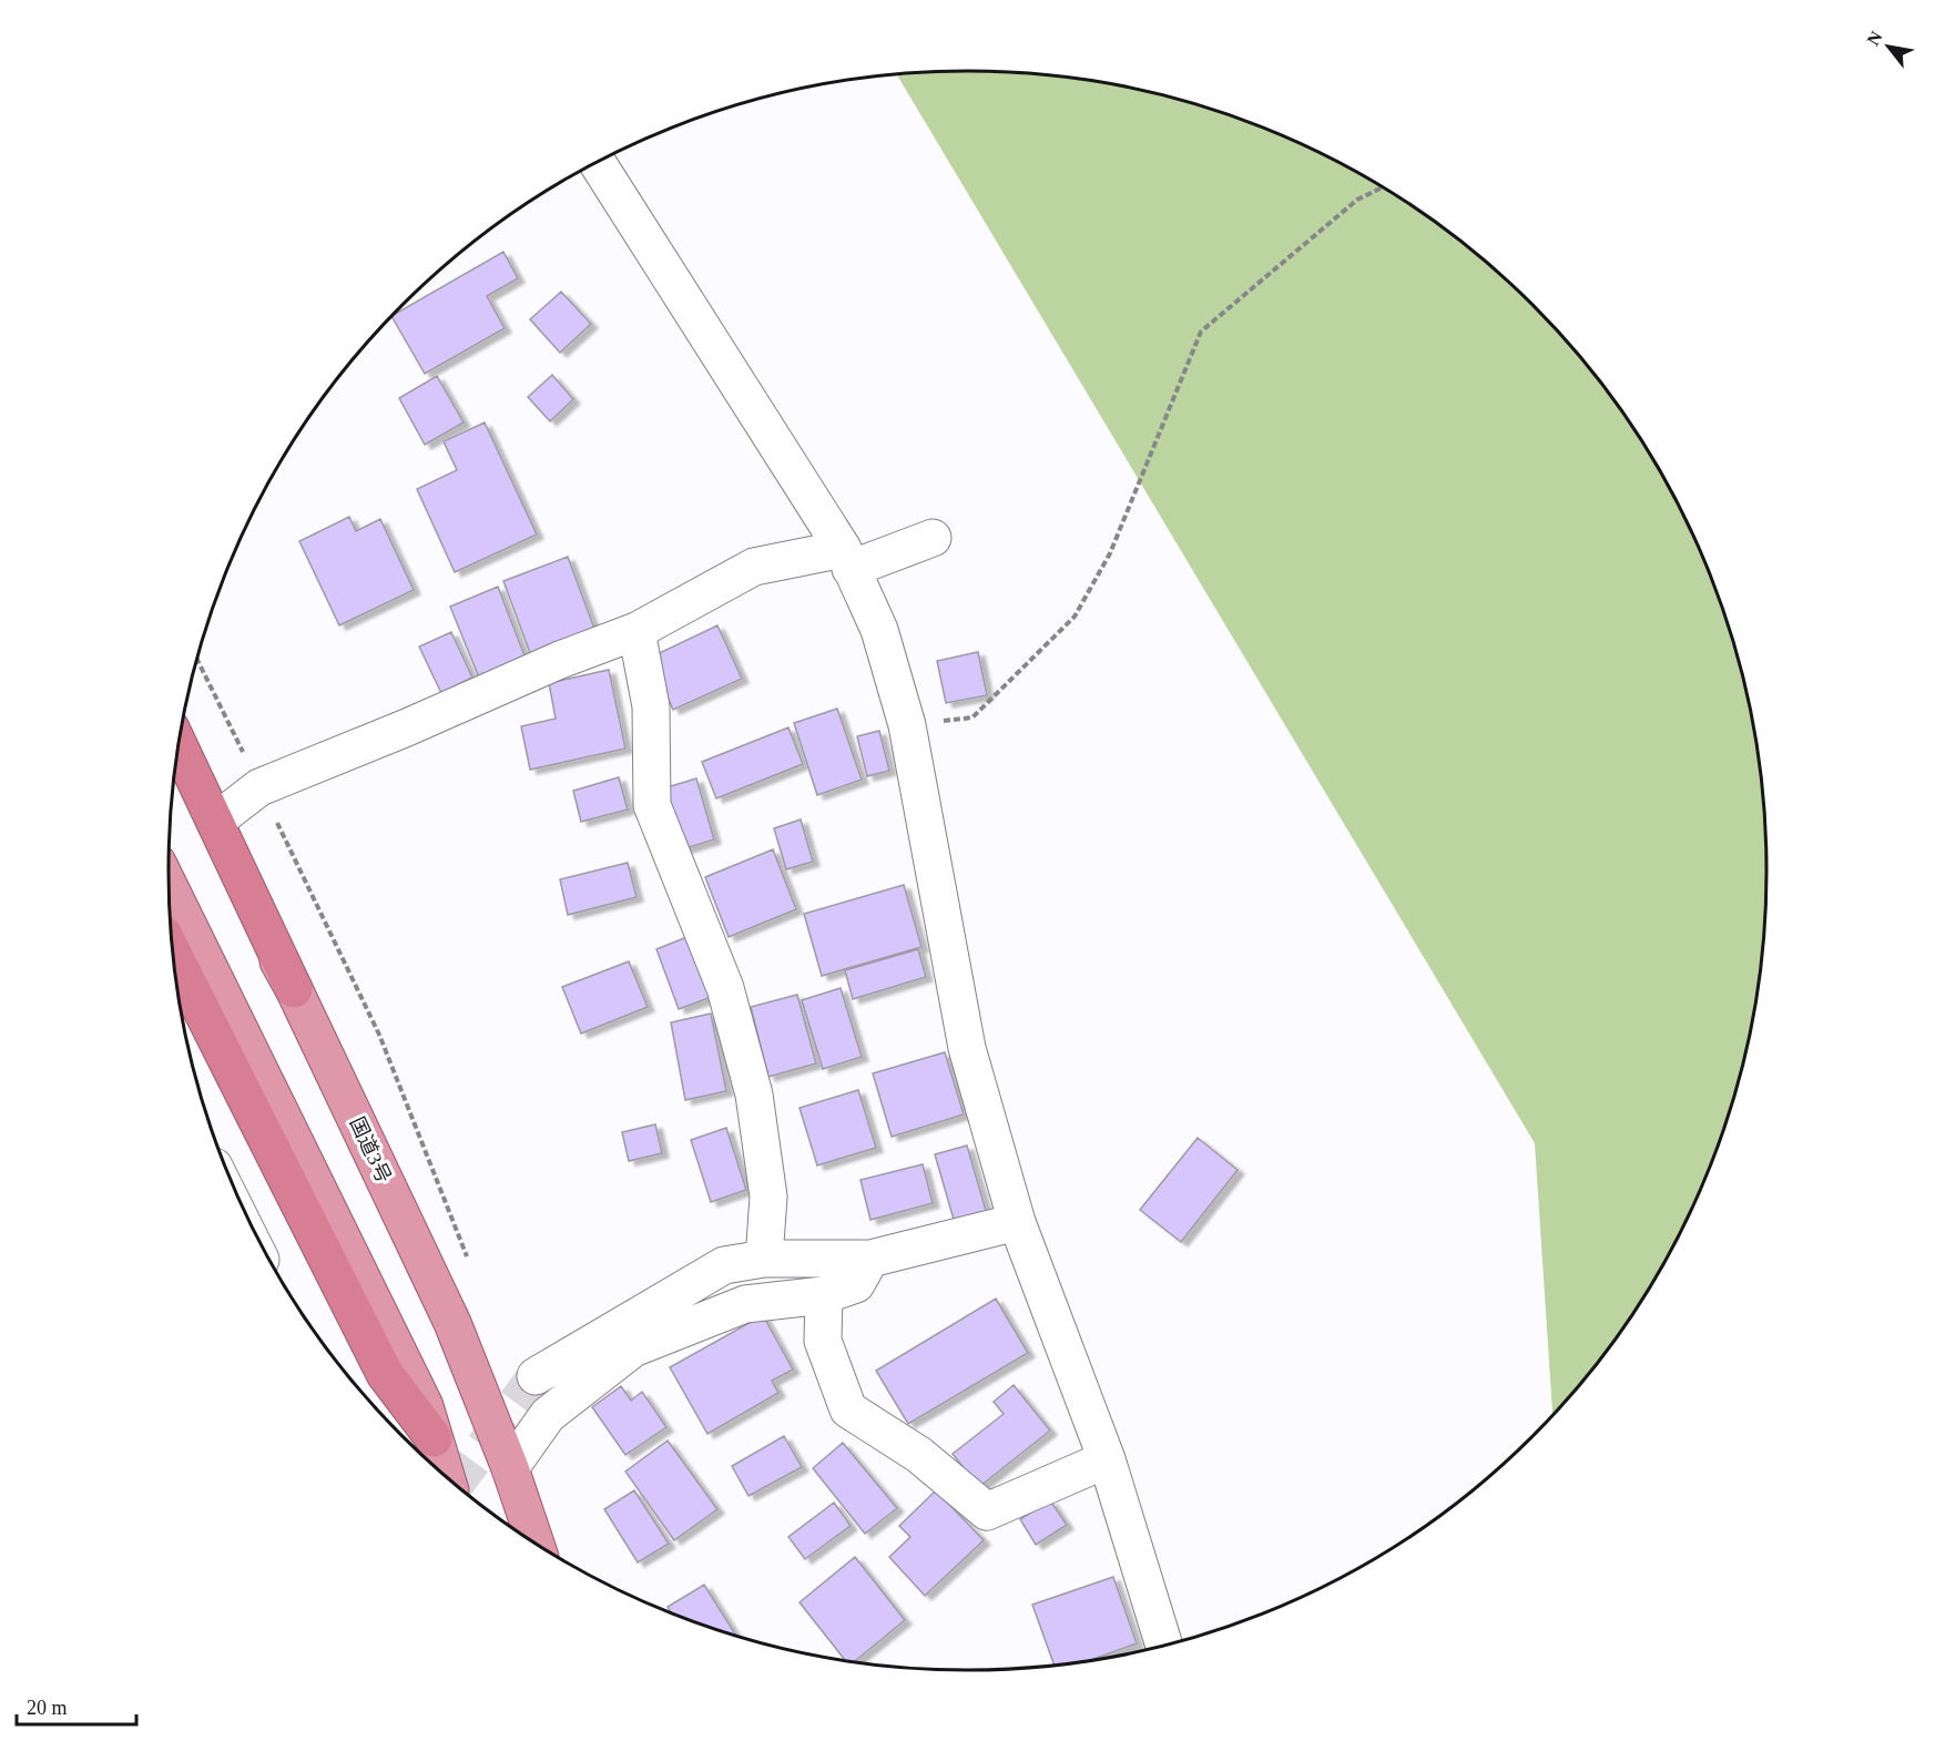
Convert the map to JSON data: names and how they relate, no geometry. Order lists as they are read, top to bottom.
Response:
{
  "streets": {
    "highway": ["国道3号"]
  },
  "scale_bar": "20 m",
  "north": "top left"
}
